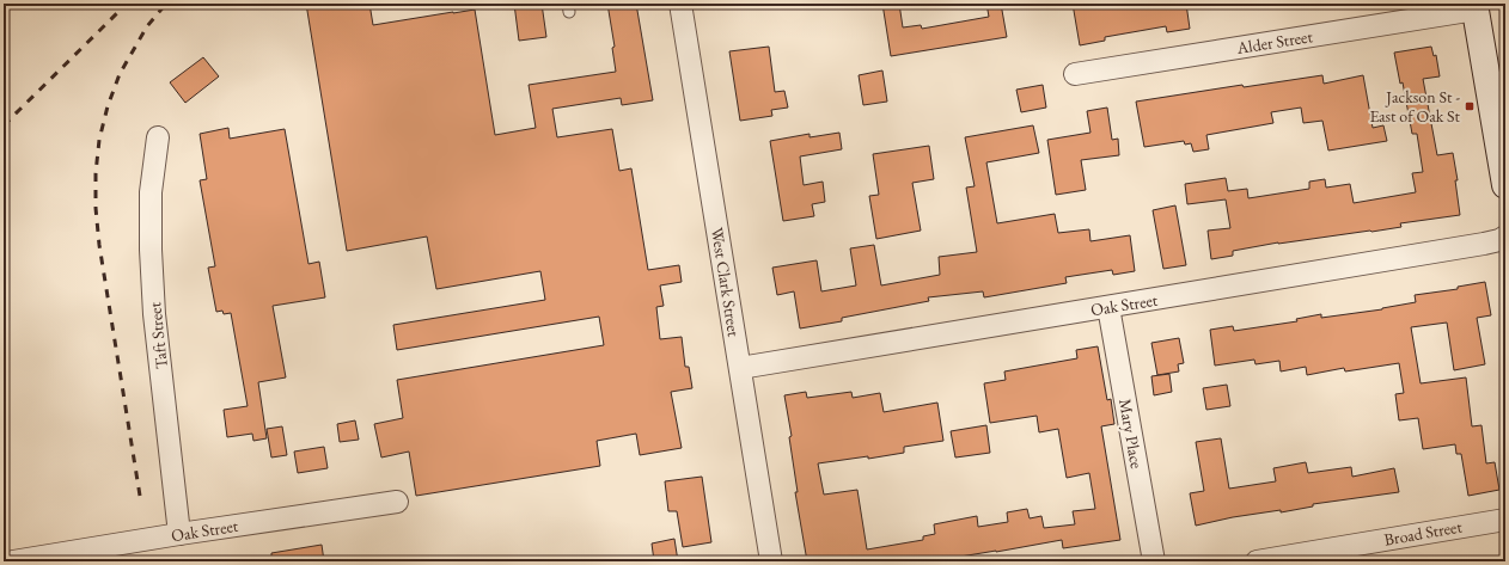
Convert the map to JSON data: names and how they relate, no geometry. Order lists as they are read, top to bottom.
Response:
{
  "streets": {
    "street": [
      "Alder Street",
      "West Clark Street",
      "Oak Street",
      "Taft Street",
      "Mary Place",
      "Broad Street"
    ]
  },
  "crossings": [
    ["West Clark Street", "Oak Street"],
    ["Oak Street", "Taft Street"],
    ["Oak Street", "Mary Place"]
  ],
  "places": {
    "transit": ["Jackson St - East of Oak St"]
  }
}
